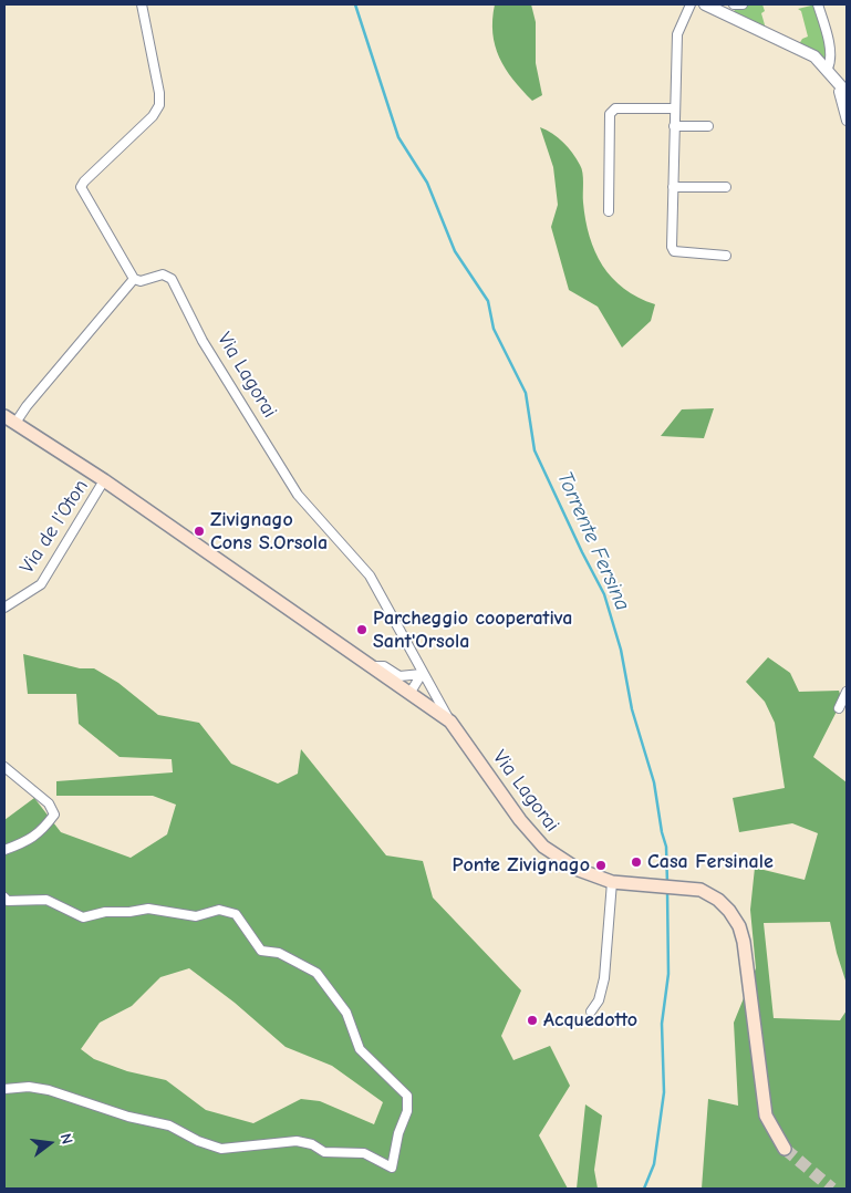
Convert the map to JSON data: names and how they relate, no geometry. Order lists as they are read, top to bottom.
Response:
{
  "streets": {
    "main road": ["Via Lagorai"],
    "street": ["Via de l'Oton"]
  },
  "crossings": [
    ["Via Lagorai", "Via de l'Oton"]
  ],
  "water": ["Torrente Fersina"],
  "places": [
    "Zivignago Cons S.Orsola",
    "Parcheggio cooperativa Sant'Orsola",
    "Casa Fersinale",
    "Ponte Zivignago",
    "Acquedotto"
  ],
  "north": "right"
}
